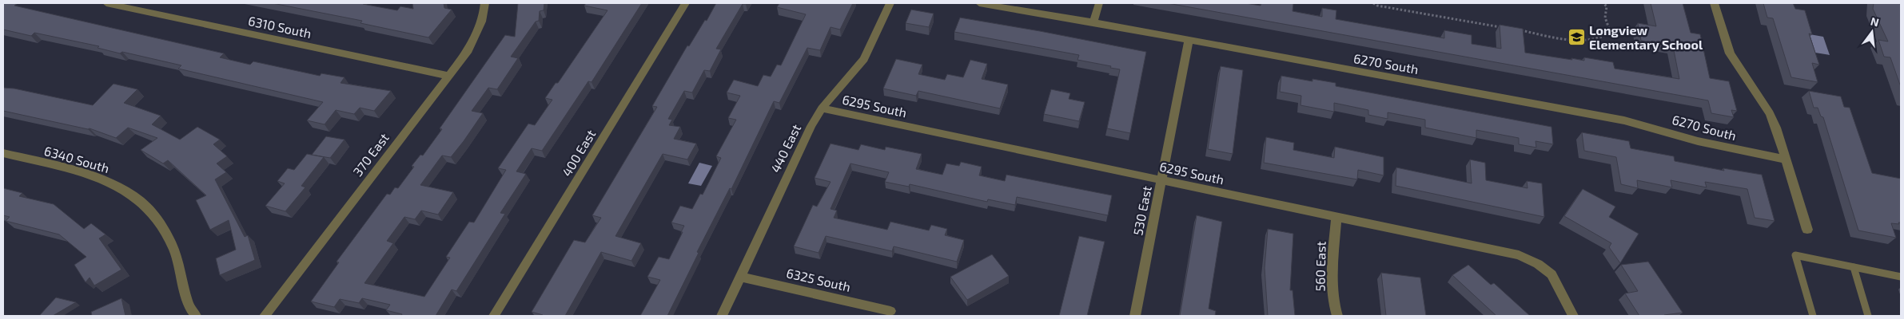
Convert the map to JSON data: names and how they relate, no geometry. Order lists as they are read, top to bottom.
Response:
{
  "streets": {
    "street": [
      "6310 South",
      "6270 South",
      "6295 South",
      "440 East",
      "400 East",
      "370 East",
      "6340 South",
      "530 East",
      "560 East",
      "6325 South"
    ]
  },
  "crossings": [
    ["6310 South", "370 East"],
    ["6270 South", "530 East"],
    ["6295 South", "440 East"],
    ["6295 South", "530 East"],
    ["6295 South", "560 East"],
    ["440 East", "6325 South"]
  ],
  "places": {
    "school or university": ["Longview Elementary School"]
  },
  "north": "top"
}
